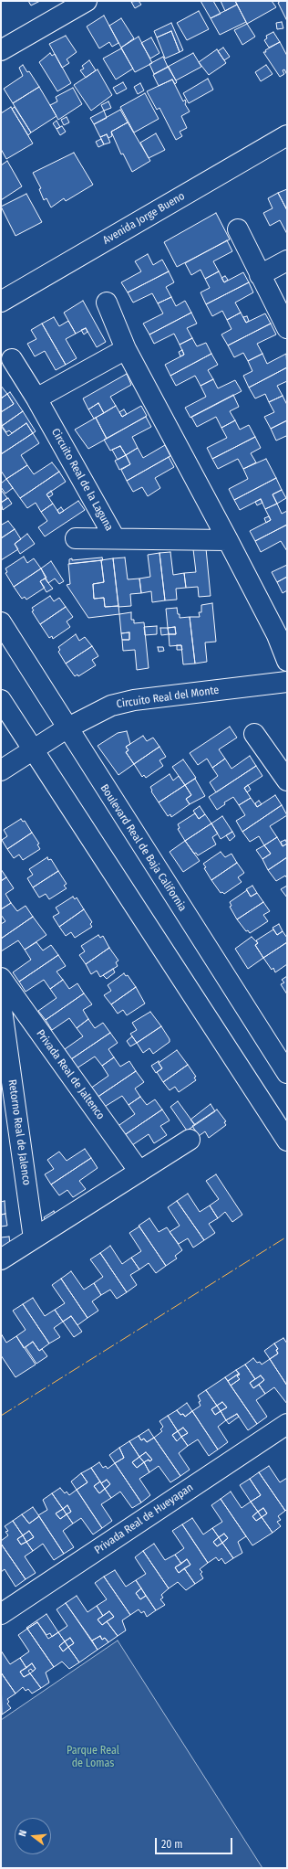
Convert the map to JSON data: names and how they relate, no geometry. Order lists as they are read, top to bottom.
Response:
{
  "streets": {
    "street": [
      "Avenida Jorge Bueno",
      "Circuito Real de la Laguna",
      "Circuito Real del Monte",
      "Boulevard Real de Baja California",
      "Privada Real de Jaltenco",
      "Retorno Real de Jalenco",
      "Privada Real de Hueyapan"
    ]
  },
  "crossings": [
    ["Circuito Real del Monte", "Boulevard Real de Baja California"]
  ],
  "parks": ["Parque Real de Lomas"],
  "scale_bar": "20 m",
  "north": "left"
}
